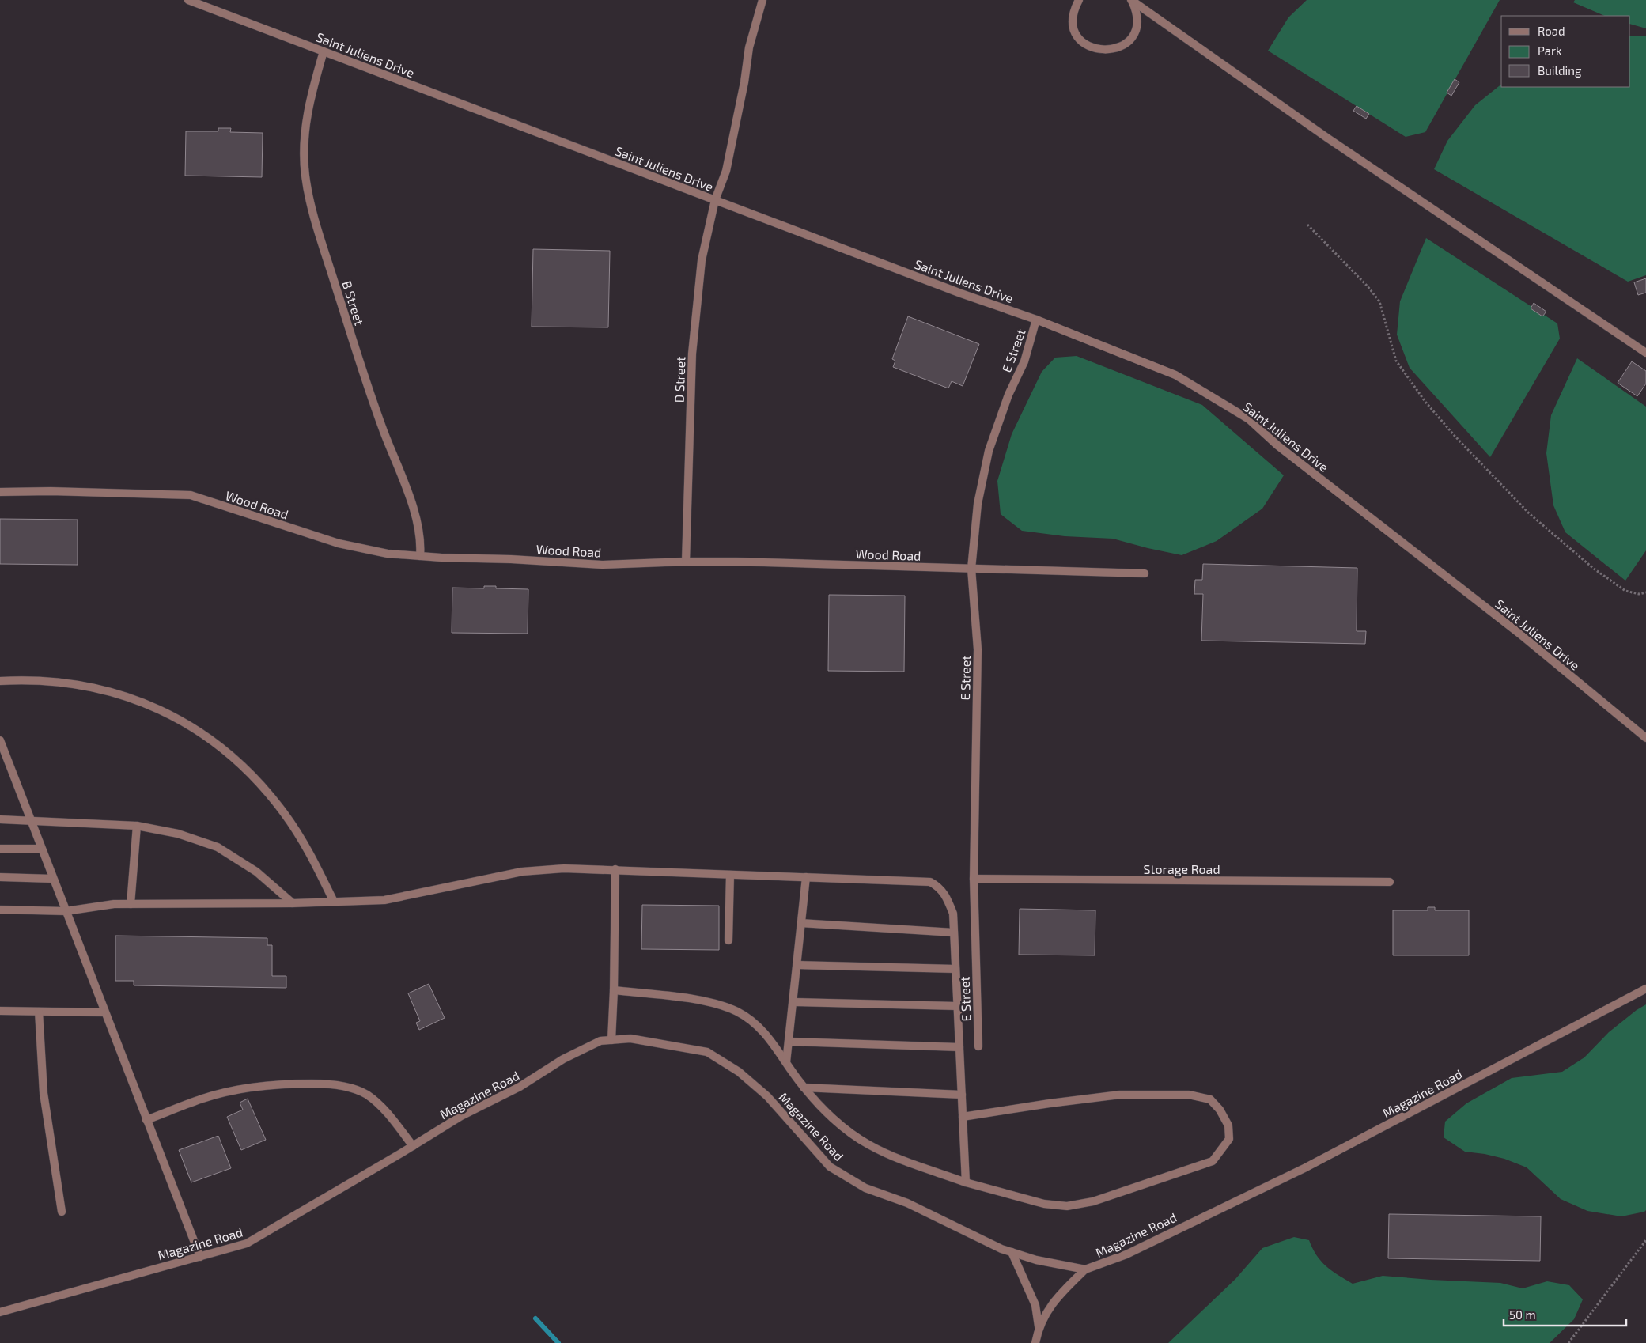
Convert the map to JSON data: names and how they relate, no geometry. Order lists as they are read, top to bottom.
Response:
{
  "streets": {
    "street": [
      "Saint Juliens Drive",
      "B Street",
      "E Street",
      "D Street",
      "Wood Road",
      "Storage Road",
      "Magazine Road"
    ]
  },
  "crossings": [
    ["Saint Juliens Drive", "B Street"],
    ["Saint Juliens Drive", "E Street"],
    ["Saint Juliens Drive", "D Street"],
    ["B Street", "Wood Road"],
    ["E Street", "Wood Road"],
    ["E Street", "Storage Road"],
    ["D Street", "Wood Road"]
  ],
  "legend": ["Road", "Park", "Building"],
  "scale_bar": "50 m"
}
